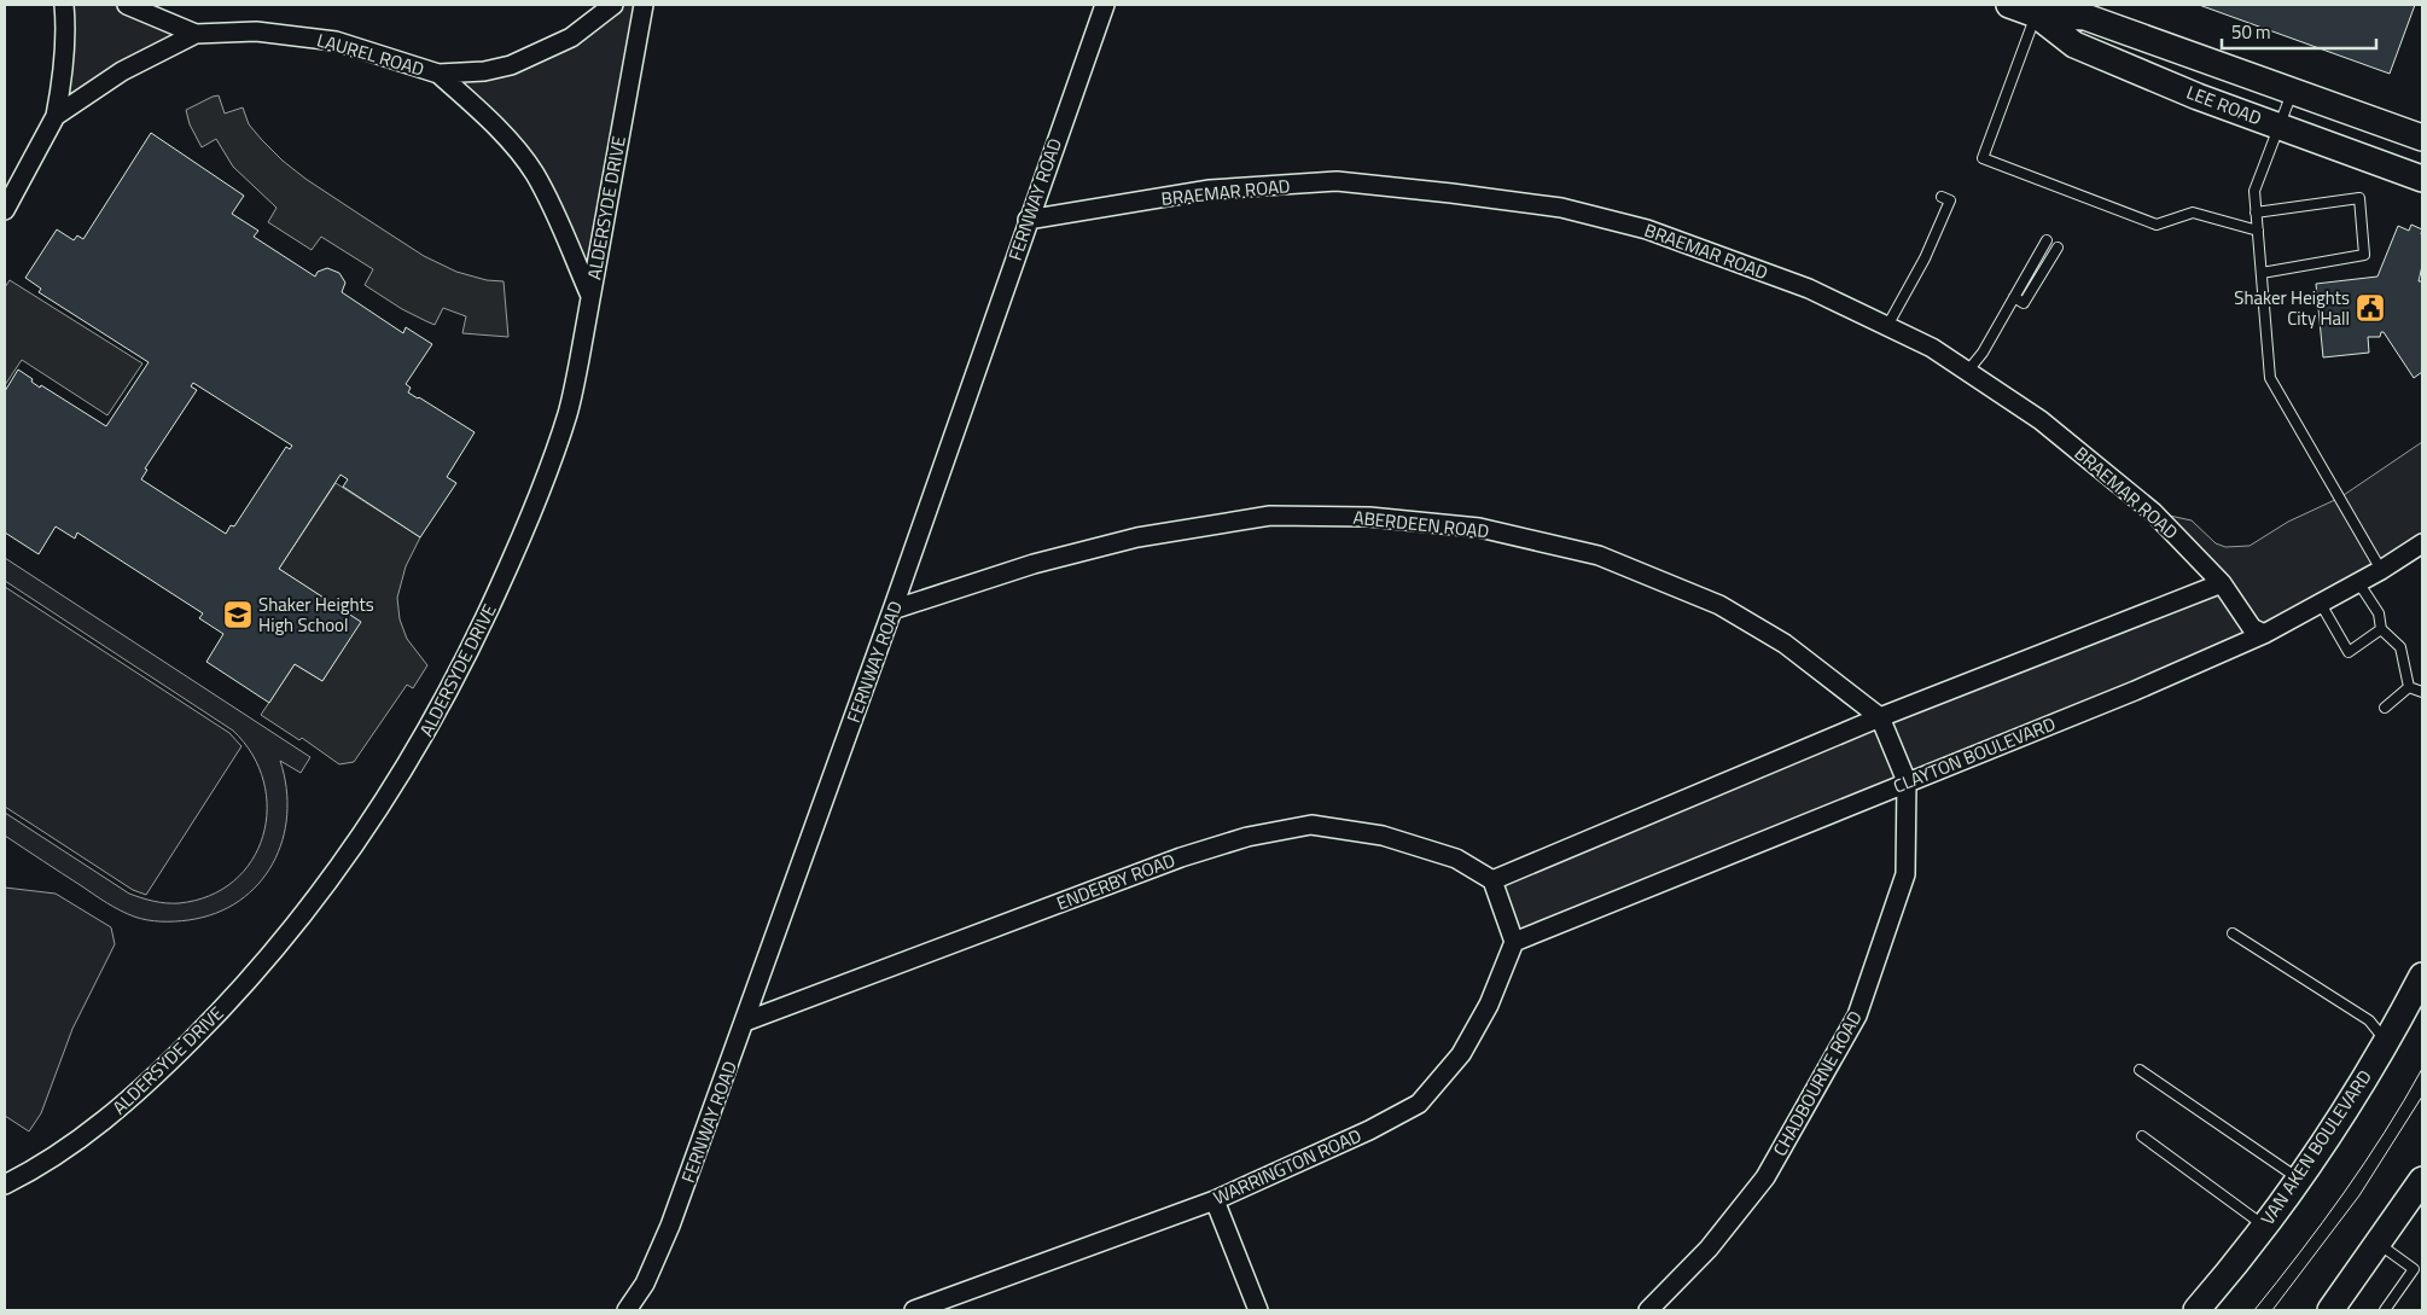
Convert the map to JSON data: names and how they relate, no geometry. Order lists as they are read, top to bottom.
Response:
{
  "streets": {
    "main road": ["LEE ROAD", "VAN AKEN BOULEVARD"],
    "street": [
      "LAUREL ROAD",
      "BRAEMAR ROAD",
      "FERNWAY ROAD",
      "ALDERSYDE DRIVE",
      "ABERDEEN ROAD",
      "CLAYTON BOULEVARD",
      "ENDERBY ROAD",
      "CHADBOURNE ROAD",
      "WARRINGTON ROAD"
    ]
  },
  "crossings": [
    ["LAUREL ROAD", "ALDERSYDE DRIVE"],
    ["BRAEMAR ROAD", "FERNWAY ROAD"],
    ["BRAEMAR ROAD", "CLAYTON BOULEVARD"],
    ["FERNWAY ROAD", "ABERDEEN ROAD"],
    ["FERNWAY ROAD", "ENDERBY ROAD"],
    ["CLAYTON BOULEVARD", "CHADBOURNE ROAD"],
    ["CLAYTON BOULEVARD", "WARRINGTON ROAD"]
  ],
  "places": {
    "public building": ["Shaker Heights City Hall"],
    "school or university": ["Shaker Heights High School"]
  },
  "scale_bar": "50 m"
}
